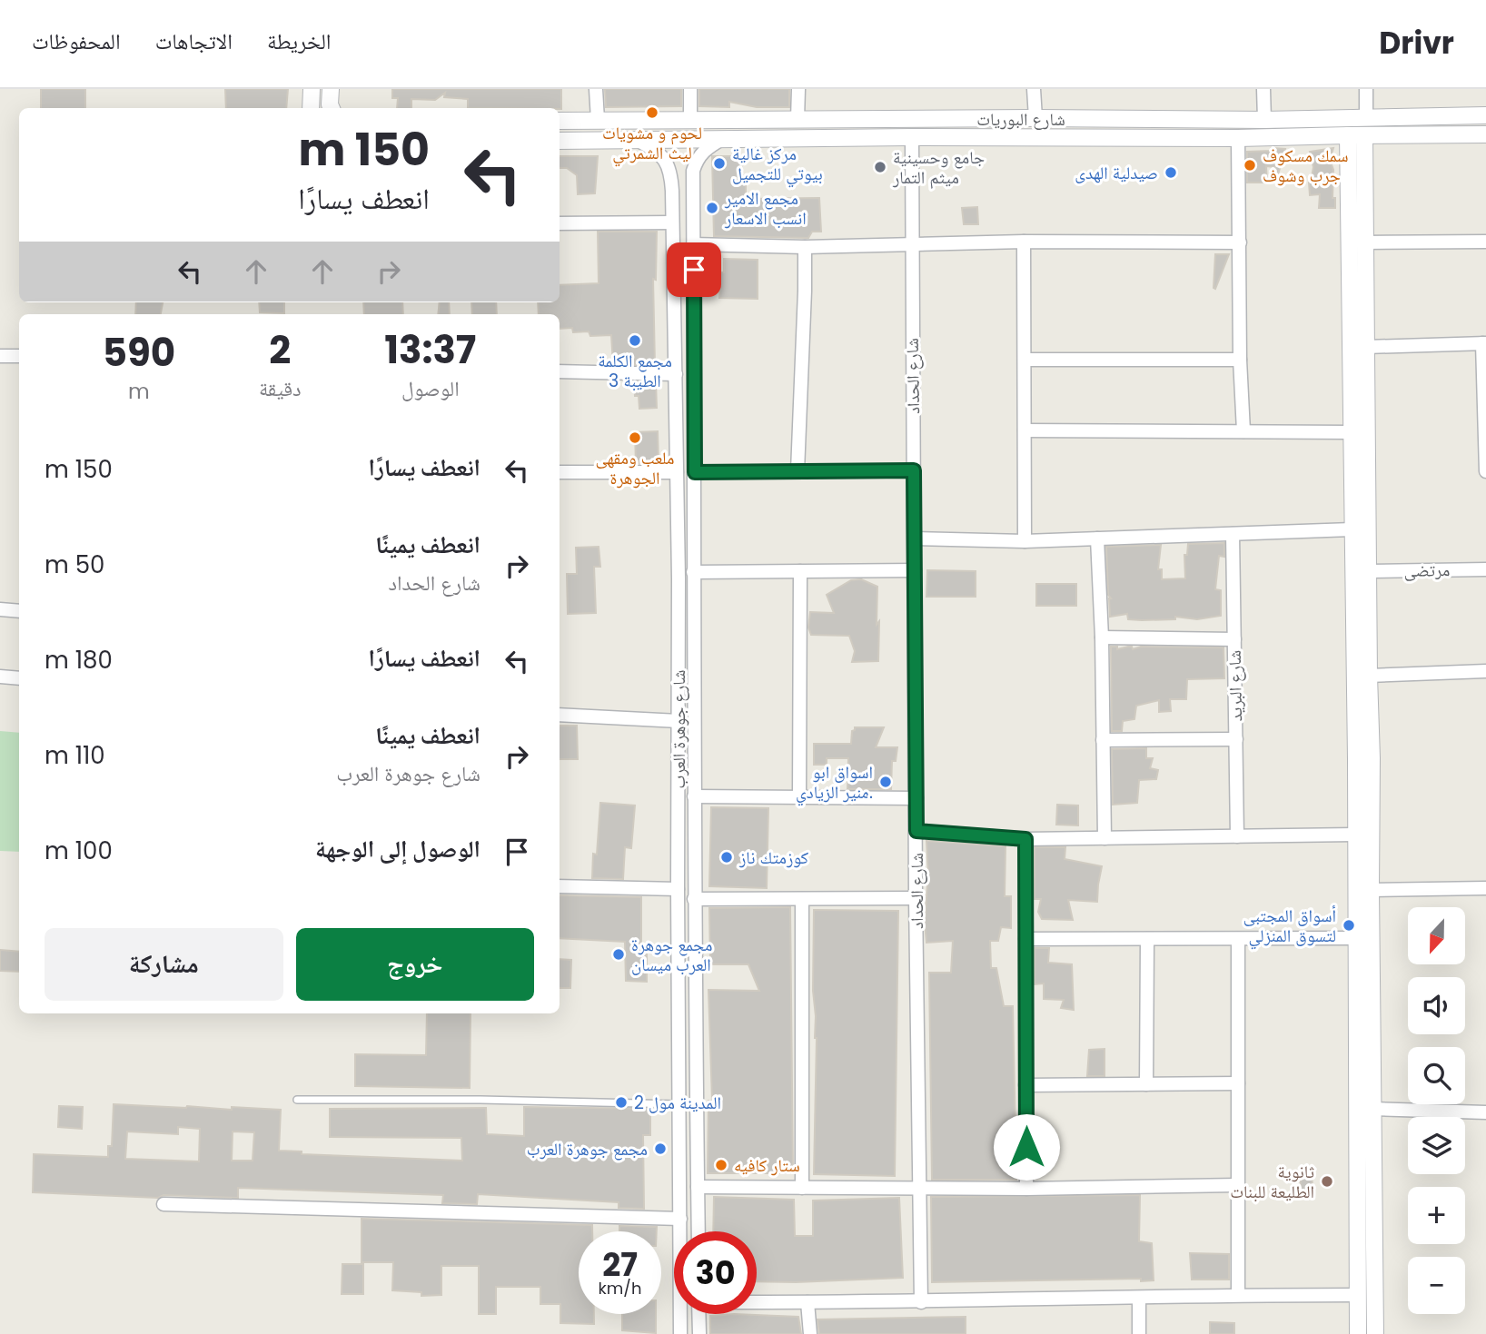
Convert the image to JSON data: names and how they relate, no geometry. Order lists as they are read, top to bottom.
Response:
{
  "streets": {
    "street": [
      "شارع البوريات",
      "شارع الحداد",
      "مرتضى",
      "شارع البريد",
      "شارع جوهرة العرب"
    ]
  },
  "crossings": [
    ["شارع البوريات", "شارع الحداد"],
    ["شارع البوريات", "شارع جوهرة العرب"]
  ],
  "places": [
    "لحوم و مشويات ليث الشمرتي",
    "مركز غالية بيوتي للتجميل",
    "سمك مسكوف جرب وشوف",
    "جامع وحسينية ميثم التمار",
    "صيدلية الهدى",
    "مجمع الامير انسب الاسعار",
    "مجمع الكلمة الطيبة 3",
    "ملعب ومقهى الجوهرة",
    "اسواق ابو منير الزيادي.",
    "كوزمتك ناز",
    "أسواق المجتبى لتسوق المنزلي",
    "مجمع جوهرة العرب ميسان",
    "المدينة مول 2",
    "مجمع جوهرة العرب",
    "ستار كافيه",
    "ثانوية الطليعة للبنات"
  ],
  "north": "bottom",
  "page": {
    "header": "Drivr",
    "nav": ["الخريطة", "الاتجاهات", "المحفوظات"],
    "turn": ["150 m", "انعطف يسارًا"],
    "eta": [
      "13:37",
      "الوصول",
      "2",
      "دقيقة",
      "590",
      "m"
    ],
    "list": [
      {
        "name": "انعطف يسارًا",
        "value": "150 m"
      },
      {
        "name": "انعطف يمينًا",
        "note": "شارع الحداد",
        "value": "50 m"
      },
      {
        "name": "انعطف يسارًا",
        "value": "180 m"
      },
      {
        "name": "انعطف يمينًا",
        "note": "شارع جوهرة العرب",
        "value": "110 m"
      },
      {
        "name": "الوصول إلى الوجهة",
        "value": "100 m"
      }
    ],
    "map_buttons": ["+", "−"],
    "buttons": ["خروج", "مشاركة"],
    "speed": "27 km/h",
    "limit": "30"
  }
}
